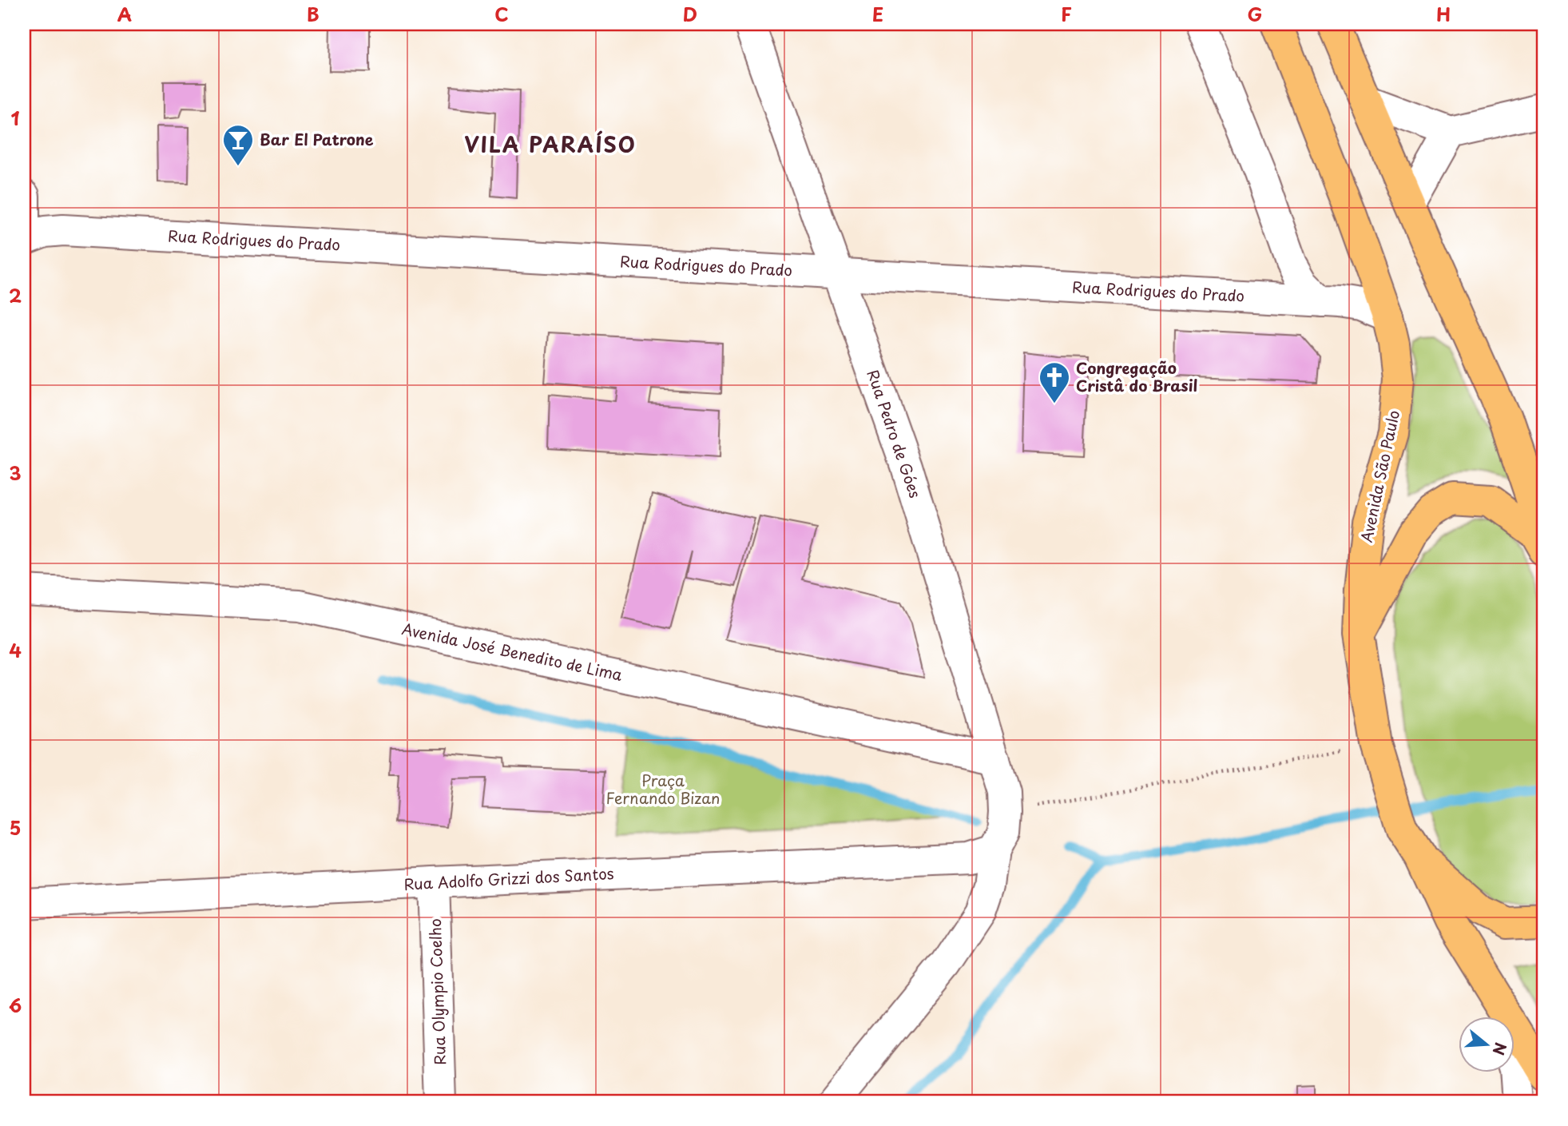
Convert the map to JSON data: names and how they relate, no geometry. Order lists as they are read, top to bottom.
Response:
{
  "streets": {
    "main road": ["Avenida São Paulo"],
    "street": [
      "Rua Rodrigues do Prado",
      "Rua Pedro de Góes",
      "Avenida José Benedito de Lima",
      "Rua Adolfo Grizzi dos Santos",
      "Rua Olympio Coelho"
    ]
  },
  "crossings": [
    ["Rua Rodrigues do Prado", "Rua Pedro de Góes"],
    ["Rua Rodrigues do Prado", "Avenida São Paulo"],
    ["Rua Pedro de Góes", "Avenida José Benedito de Lima"],
    ["Rua Pedro de Góes", "Rua Adolfo Grizzi dos Santos"],
    ["Rua Adolfo Grizzi dos Santos", "Rua Olympio Coelho"]
  ],
  "districts": ["VILA PARAÍSO"],
  "parks": ["Praça Fernando Bizan"],
  "places": {
    "bar": ["Bar El Patrone"],
    "church": ["Congregação Cristâ do Brasil"]
  },
  "north": "right",
  "grid": {
    "columns": [
      "A",
      "B",
      "C",
      "D",
      "E",
      "F",
      "G",
      "H"
    ],
    "rows": [
      "1",
      "2",
      "3",
      "4",
      "5",
      "6"
    ]
  }
}
